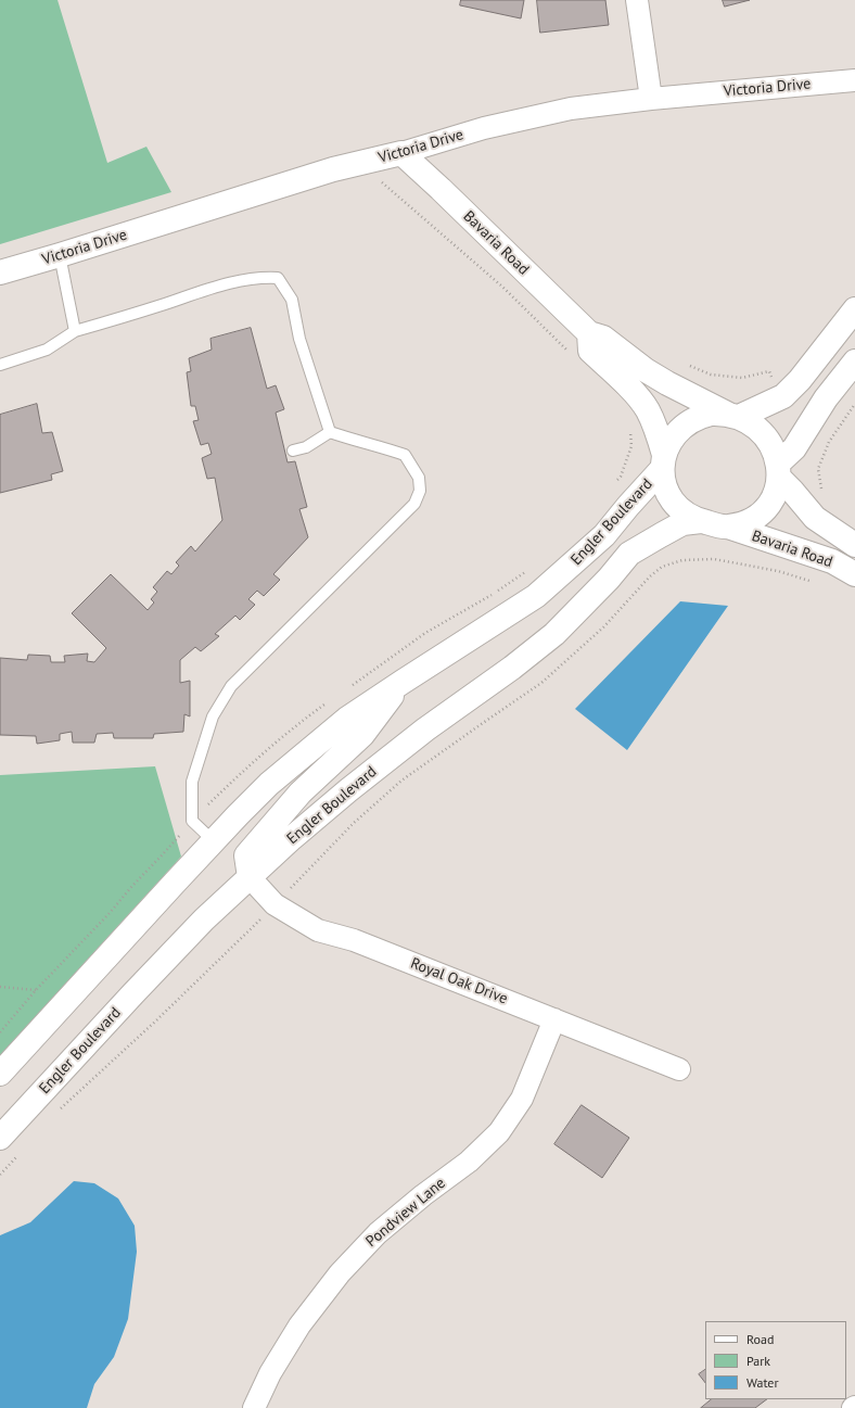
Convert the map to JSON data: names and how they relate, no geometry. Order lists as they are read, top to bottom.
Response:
{
  "streets": {
    "main road": ["Victoria Drive", "Bavaria Road", "Engler Boulevard"],
    "street": ["Royal Oak Drive", "Pondview Lane"]
  },
  "crossings": [
    ["Victoria Drive", "Bavaria Road"],
    ["Bavaria Road", "Engler Boulevard"],
    ["Engler Boulevard", "Royal Oak Drive"],
    ["Royal Oak Drive", "Pondview Lane"]
  ],
  "legend": ["Road", "Park", "Water"]
}
